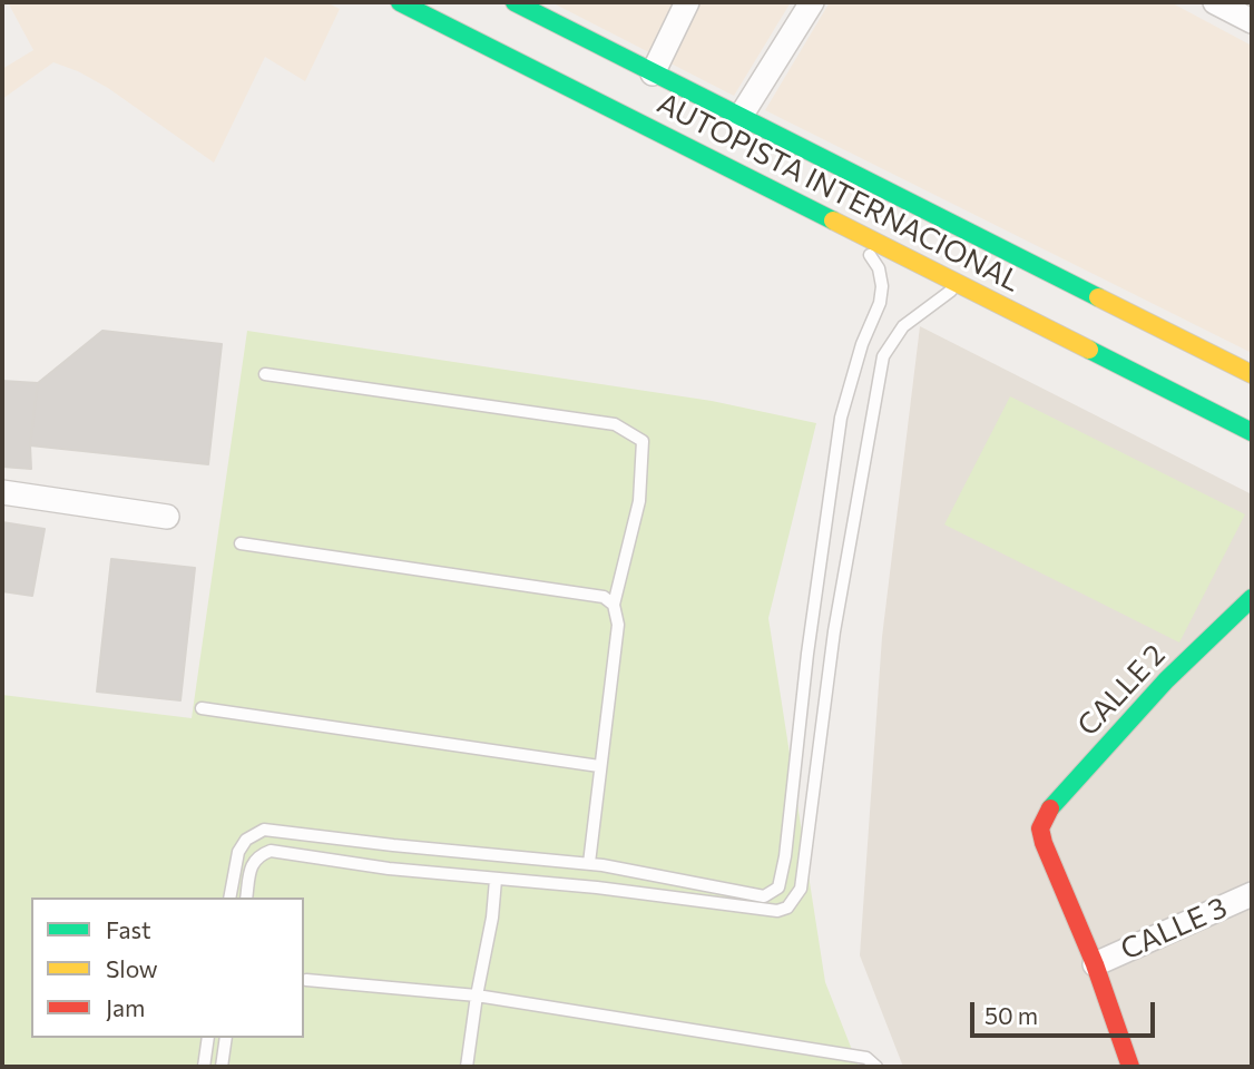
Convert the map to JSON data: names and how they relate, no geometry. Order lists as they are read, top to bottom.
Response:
{
  "streets": {
    "main road": ["AUTOPISTA INTERNACIONAL", "CALLE 2"],
    "street": ["CALLE 3"]
  },
  "crossings": [
    ["CALLE 2", "CALLE 3"]
  ],
  "legend": ["Fast", "Slow", "Jam"],
  "scale_bar": "50 m"
}
